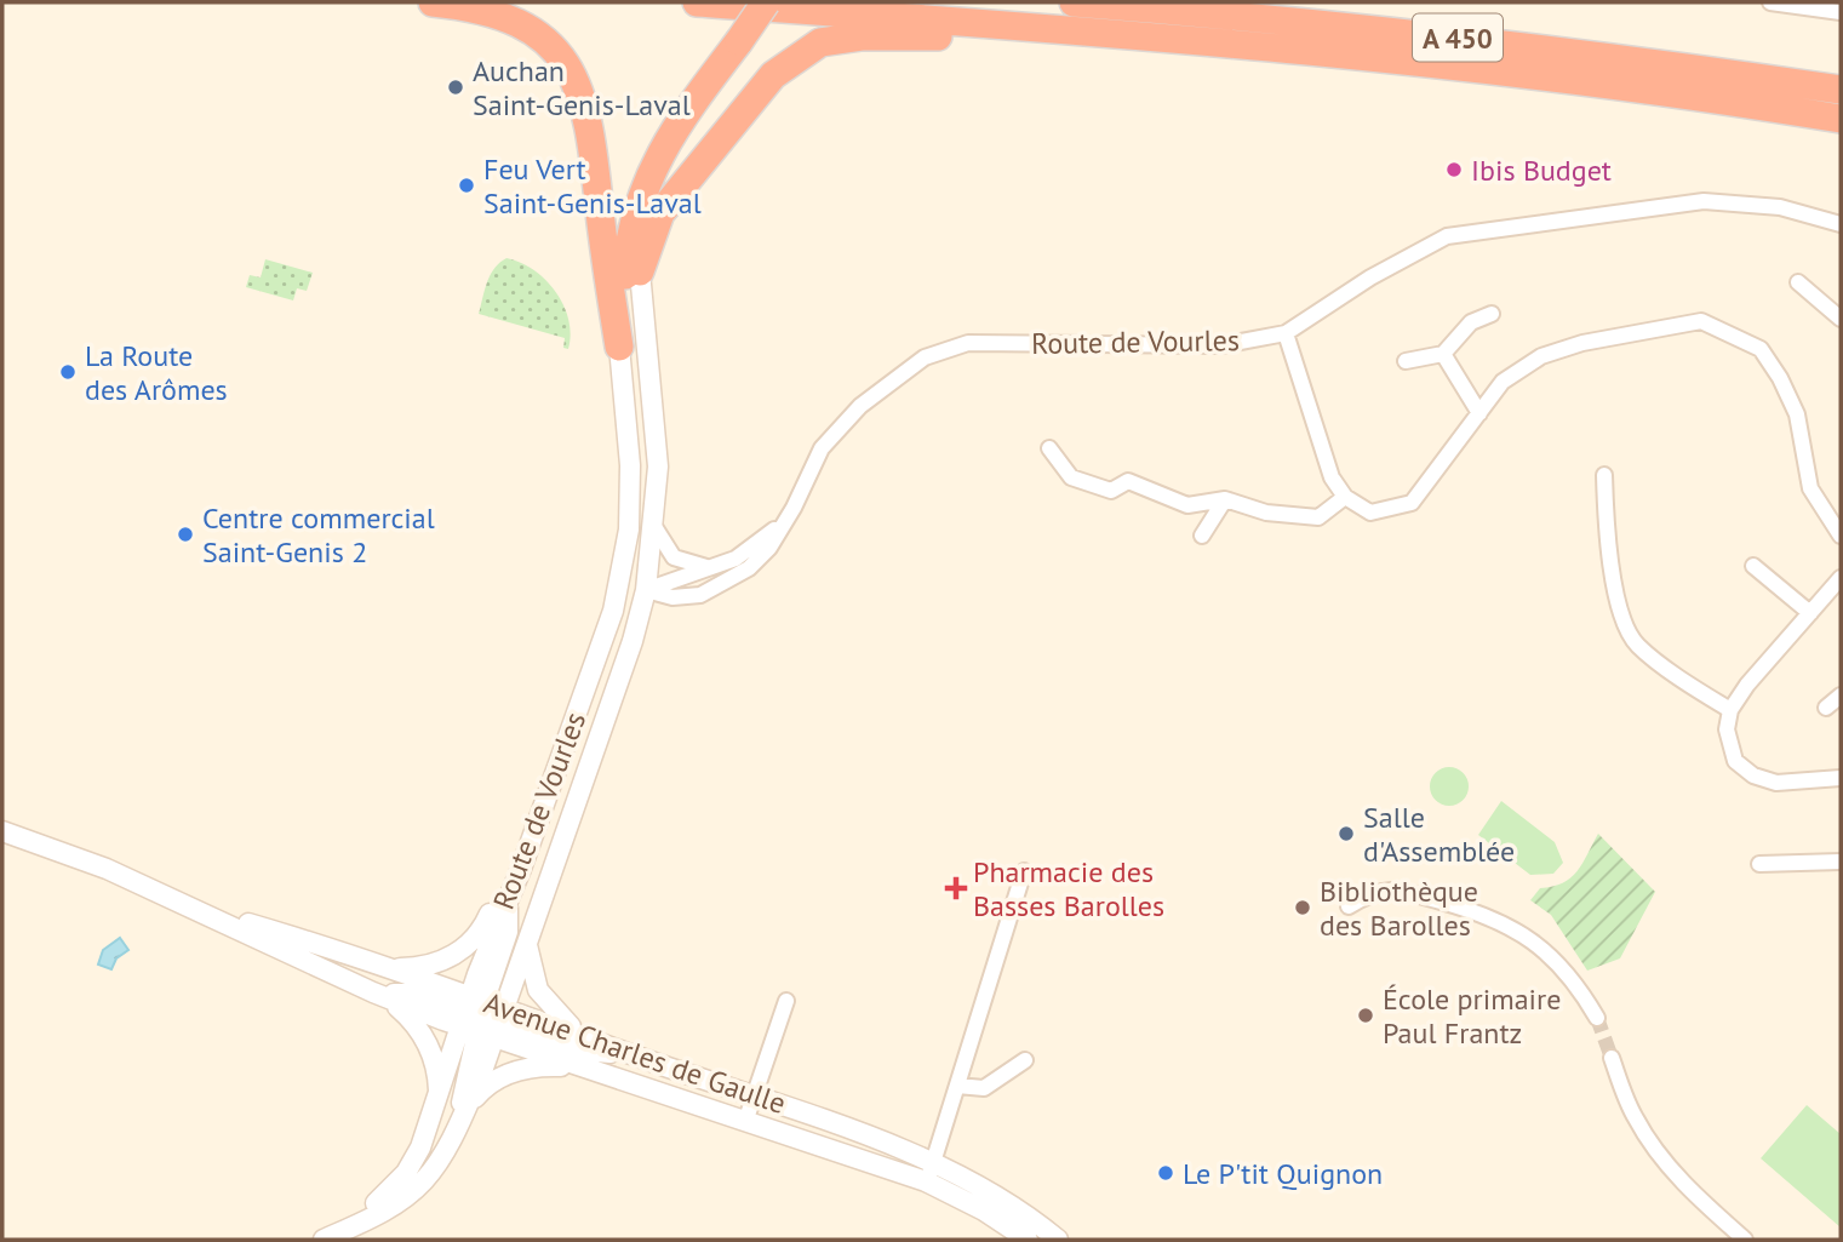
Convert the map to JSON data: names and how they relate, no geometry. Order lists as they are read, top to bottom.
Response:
{
  "streets": {
    "highway": ["A 450"],
    "street": ["Route de Vourles", "Avenue Charles de Gaulle"]
  },
  "crossings": [
    ["Route de Vourles", "Avenue Charles de Gaulle"]
  ],
  "places": {
    "other": [
      "Auchan Saint-Genis-Laval",
      "Ibis Budget",
      "Feu Vert Saint-Genis-Laval",
      "La Route des Arômes",
      "Centre commercial Saint-Genis 2",
      "Salle d'Assemblée",
      "Bibliothèque des Barolles",
      "École primaire Paul Frantz",
      "Le P'tit Quignon"
    ],
    "health": ["Pharmacie des Basses Barolles"]
  }
}
